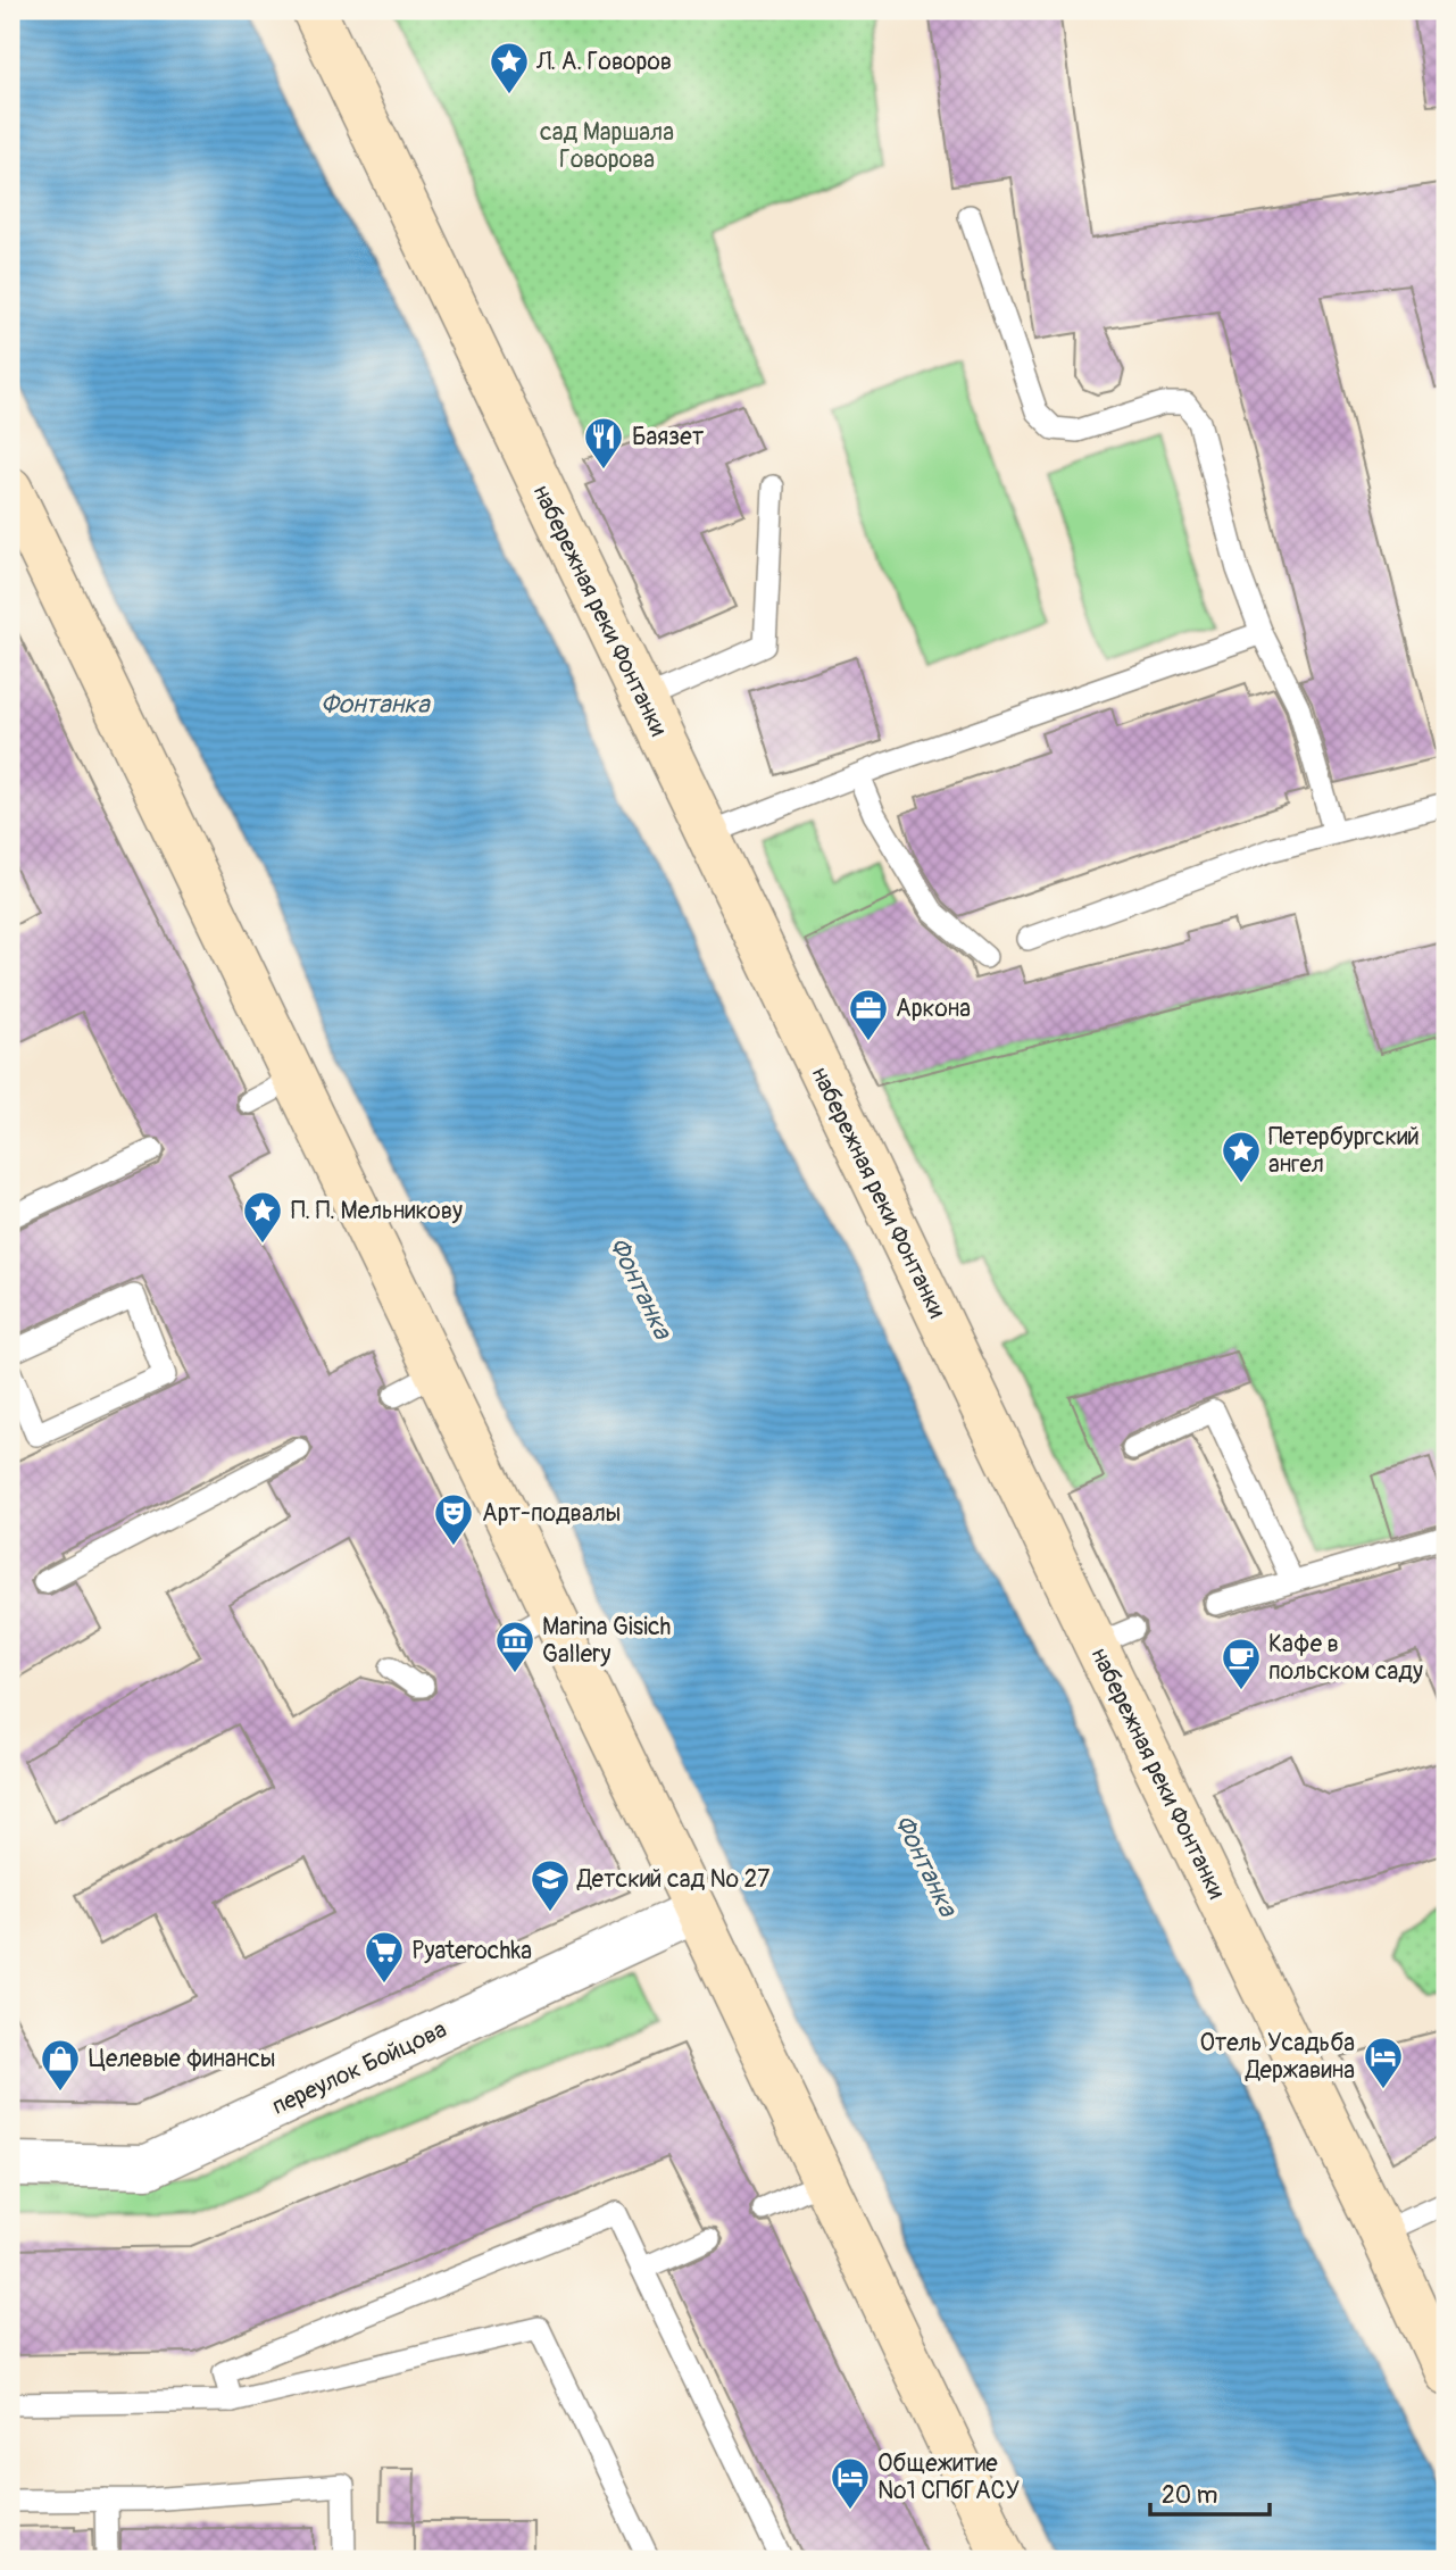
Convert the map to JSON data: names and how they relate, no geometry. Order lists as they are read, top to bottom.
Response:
{
  "streets": {
    "main road": ["набережная реки Фонтанки"],
    "street": ["переулок Бойцова"]
  },
  "water": ["Фонтанка"],
  "parks": ["сад Маршала Говорова"],
  "places": {
    "place": ["Л. А. Говоров", "Петербургский ангел", "П. П. Мельникову"],
    "restaurant": ["Баязет"],
    "office": ["Аркона"],
    "theatre": ["Арт-подвалы"],
    "museum": ["Marina Gisich Gallery"],
    "cafe": ["Кафе в польском саду"],
    "school or university": ["Детский сад № 27"],
    "supermarket": ["Pyaterochka"],
    "hotel": ["Отель Усадьба Державина", "Общежитие №1 СПбГАСУ"],
    "shop": ["Целевые финансы"]
  },
  "scale_bar": "20 m"
}
